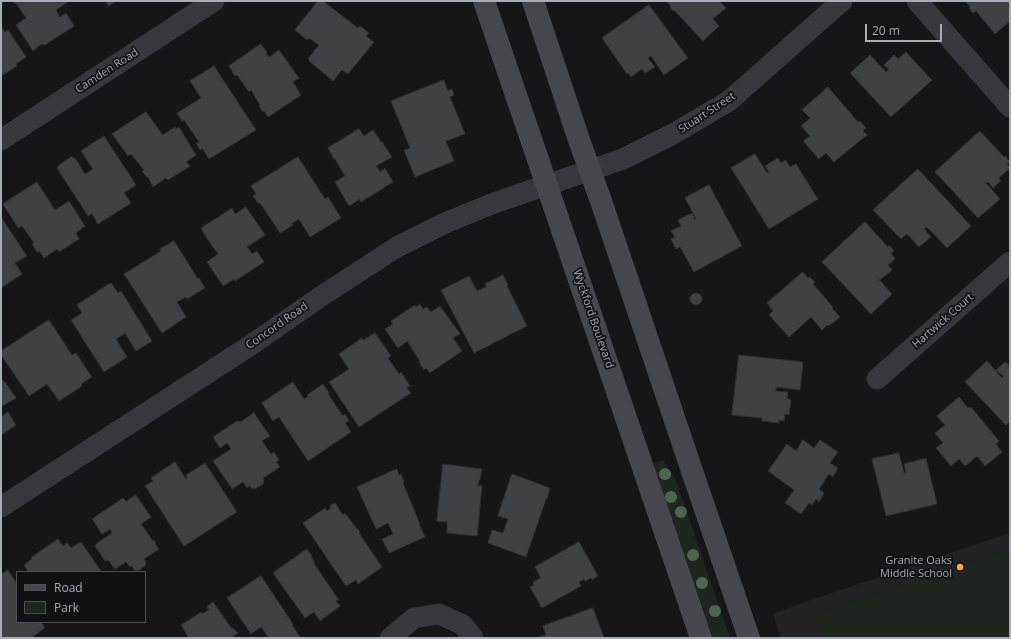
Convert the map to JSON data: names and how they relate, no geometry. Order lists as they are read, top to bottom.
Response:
{
  "streets": {
    "street": [
      "Camden Road",
      "Stuart Street",
      "Wyckford Boulevard",
      "Hartwick Court",
      "Concord Road"
    ]
  },
  "crossings": [
    ["Stuart Street", "Concord Road"],
    ["Wyckford Boulevard", "Concord Road"]
  ],
  "places": ["Granite Oaks Middle School"],
  "legend": ["Road", "Park"],
  "scale_bar": "20 m"
}
